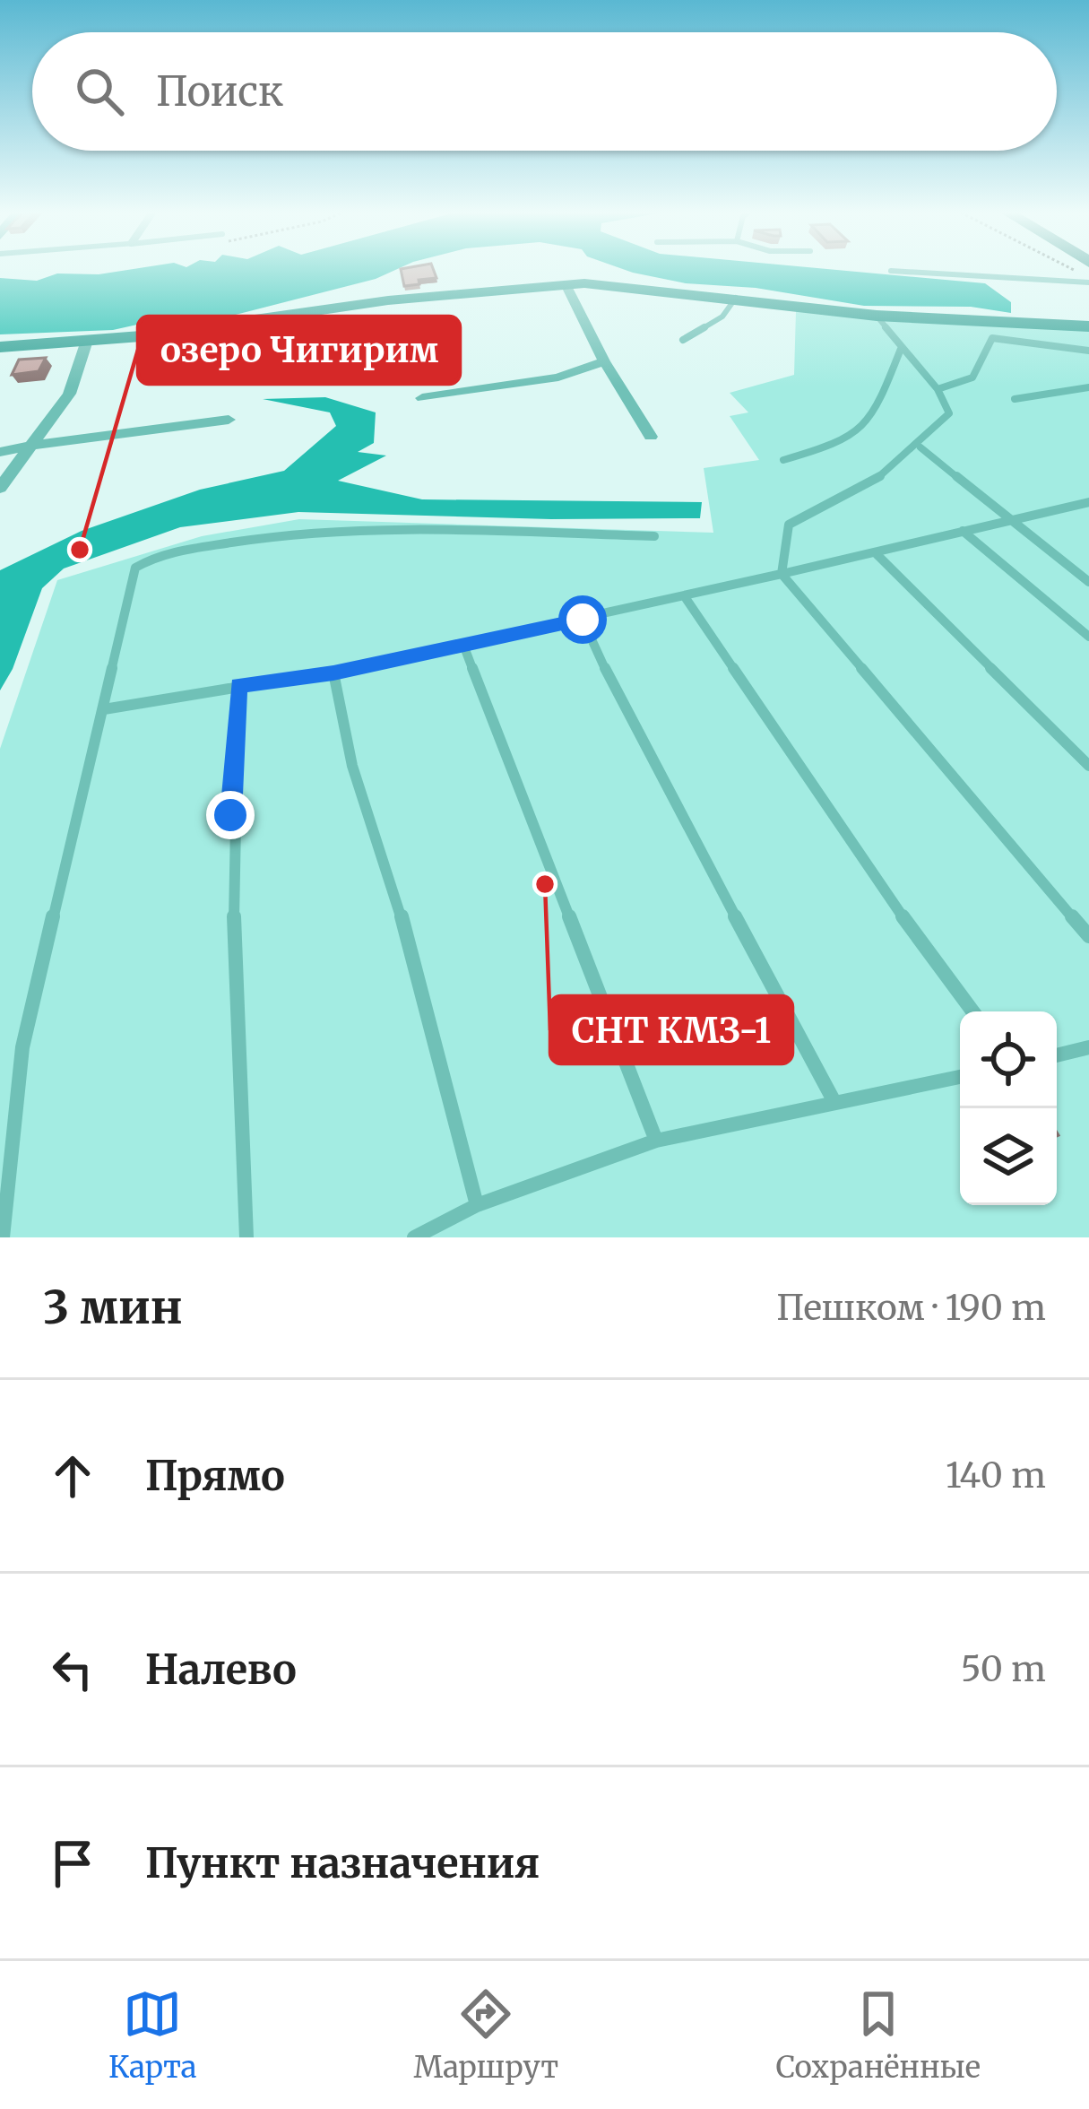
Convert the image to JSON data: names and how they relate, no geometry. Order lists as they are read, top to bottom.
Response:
{
  "places": ["озеро Чигирим", "СНТ КМЗ-1"],
  "page": {
    "search": "Поиск",
    "heading": ["3 мин", "Пешком · 190 m"],
    "list": [
      ["Прямо", "140 m"],
      ["Налево", "50 m"],
      "Пункт назначения"
    ],
    "nav": ["Карта", "Маршрут", "Сохранённые"]
  }
}
